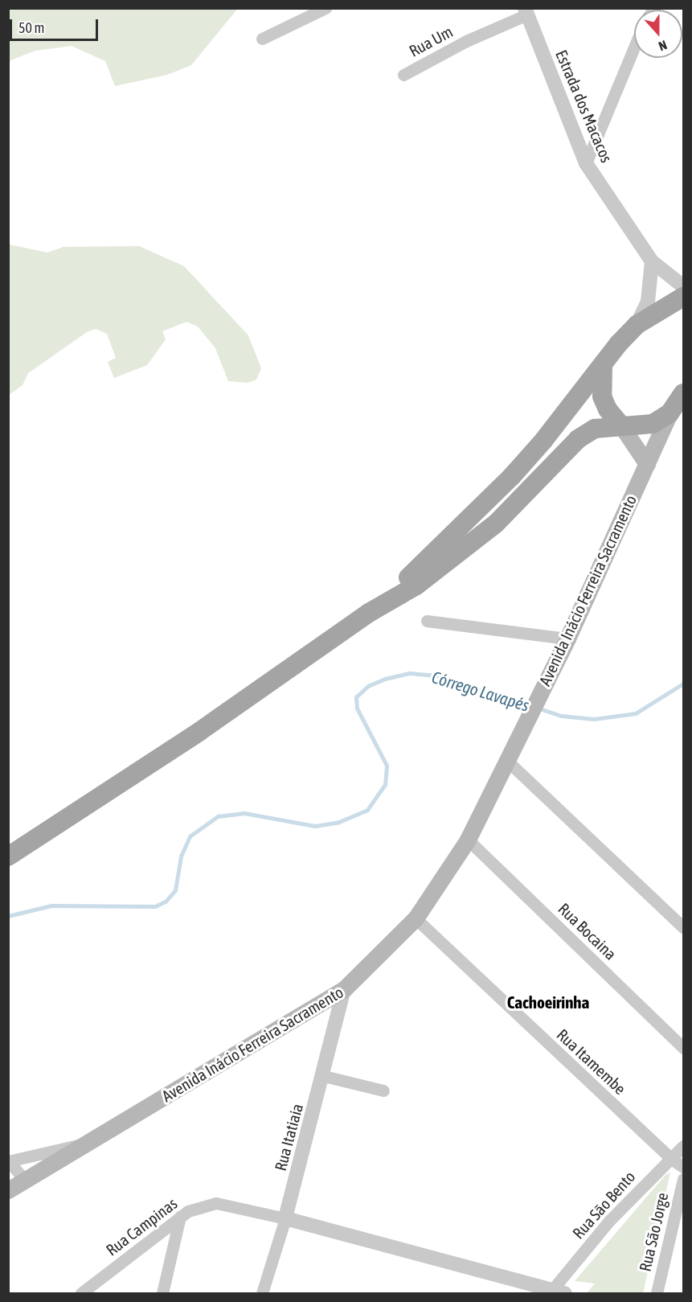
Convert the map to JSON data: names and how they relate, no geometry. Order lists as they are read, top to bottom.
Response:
{
  "streets": {
    "main road": ["Avenida Inácio Ferreira Sacramento"],
    "street": [
      "Rua Um",
      "Estrada dos Macacos",
      "Rua Bocaina",
      "Rua Itamembe",
      "Rua Itatiaia",
      "Rua São Bento",
      "Rua Campinas",
      "Rua São Jorge"
    ]
  },
  "crossings": [
    ["Rua Um", "Estrada dos Macacos"],
    ["Avenida Inácio Ferreira Sacramento", "Rua Bocaina"],
    ["Avenida Inácio Ferreira Sacramento", "Rua Itamembe"],
    ["Avenida Inácio Ferreira Sacramento", "Rua Itatiaia"],
    ["Rua Itamembe", "Rua São Bento"],
    ["Rua Itatiaia", "Rua Campinas"]
  ],
  "districts": ["Cachoeirinha"],
  "water": ["Córrego Lavapés"],
  "scale_bar": "50 m",
  "north": "bottom"
}
